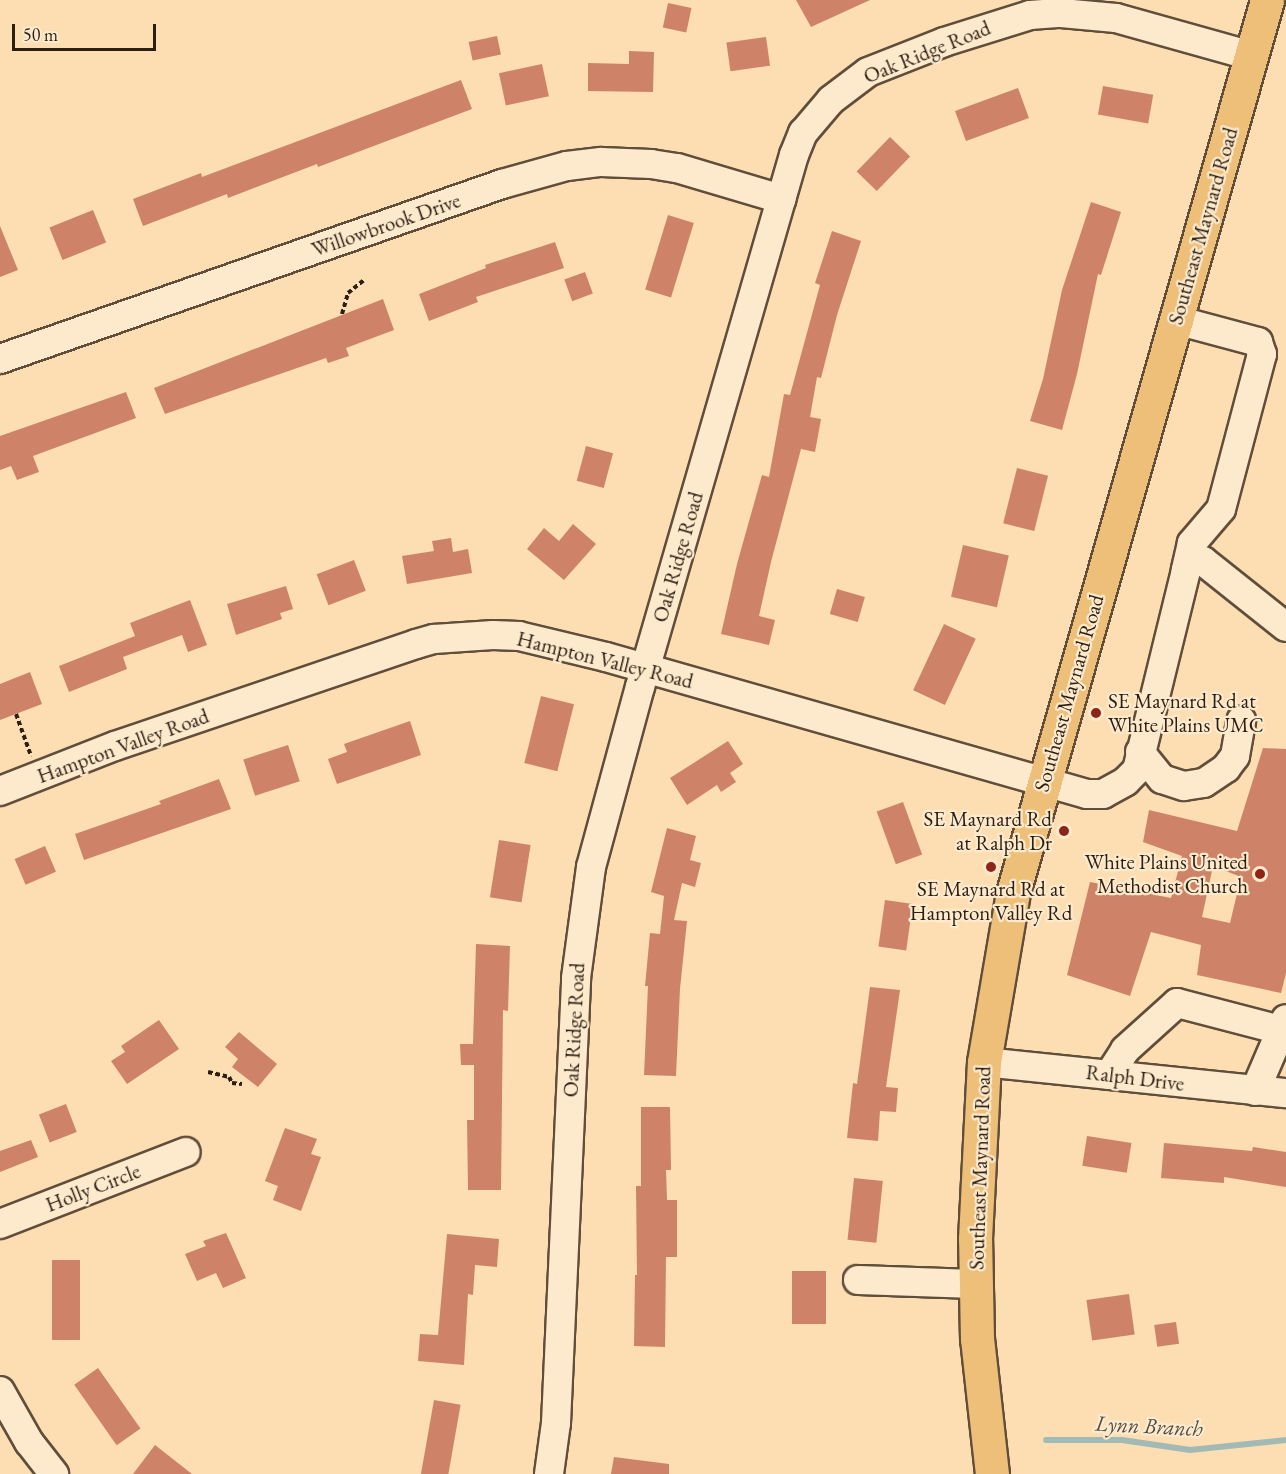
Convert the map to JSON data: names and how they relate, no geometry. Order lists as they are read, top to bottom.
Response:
{
  "streets": {
    "main road": ["Southeast Maynard Road"],
    "street": [
      "Oak Ridge Road",
      "Willowbrook Drive",
      "Hampton Valley Road",
      "Ralph Drive",
      "Holly Circle"
    ]
  },
  "crossings": [
    ["Oak Ridge Road", "Willowbrook Drive"],
    ["Oak Ridge Road", "Southeast Maynard Road"],
    ["Oak Ridge Road", "Hampton Valley Road"],
    ["Southeast Maynard Road", "Hampton Valley Road"],
    ["Southeast Maynard Road", "Ralph Drive"]
  ],
  "water": ["Lynn Branch"],
  "places": [
    "SE Maynard Rd at White Plains UMC",
    "SE Maynard Rd at Ralph Dr",
    "SE Maynard Rd at Hampton Valley Rd",
    "White Plains United Methodist Church"
  ],
  "scale_bar": "50 m"
}
